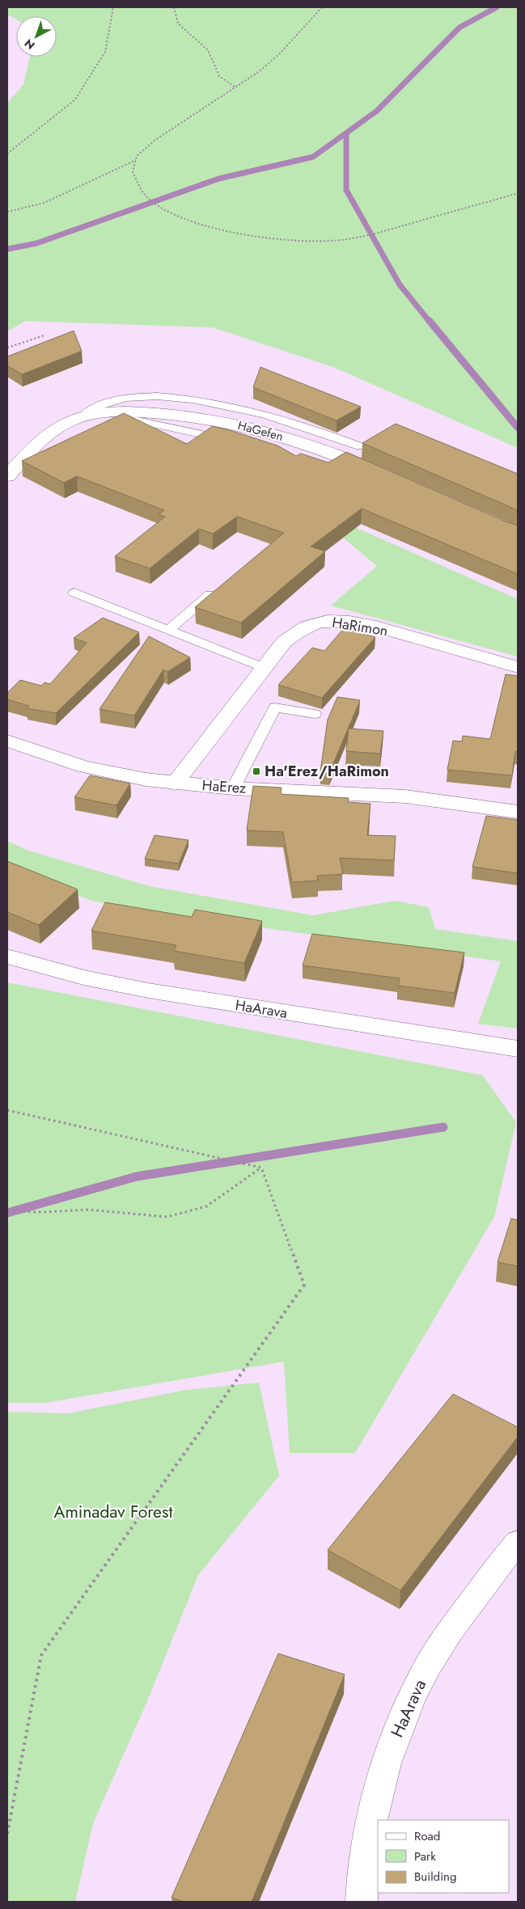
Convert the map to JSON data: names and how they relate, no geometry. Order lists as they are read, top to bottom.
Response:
{
  "streets": {
    "street": [
      "HaGefen",
      "HaRimon",
      "HaErez",
      "HaArava"
    ]
  },
  "crossings": [
    ["HaRimon", "HaErez"]
  ],
  "parks": ["Aminadav Forest"],
  "places": {
    "transit": ["Ha'Erez/HaRimon"]
  },
  "legend": ["Road", "Park", "Building"],
  "north": "bottom left"
}
